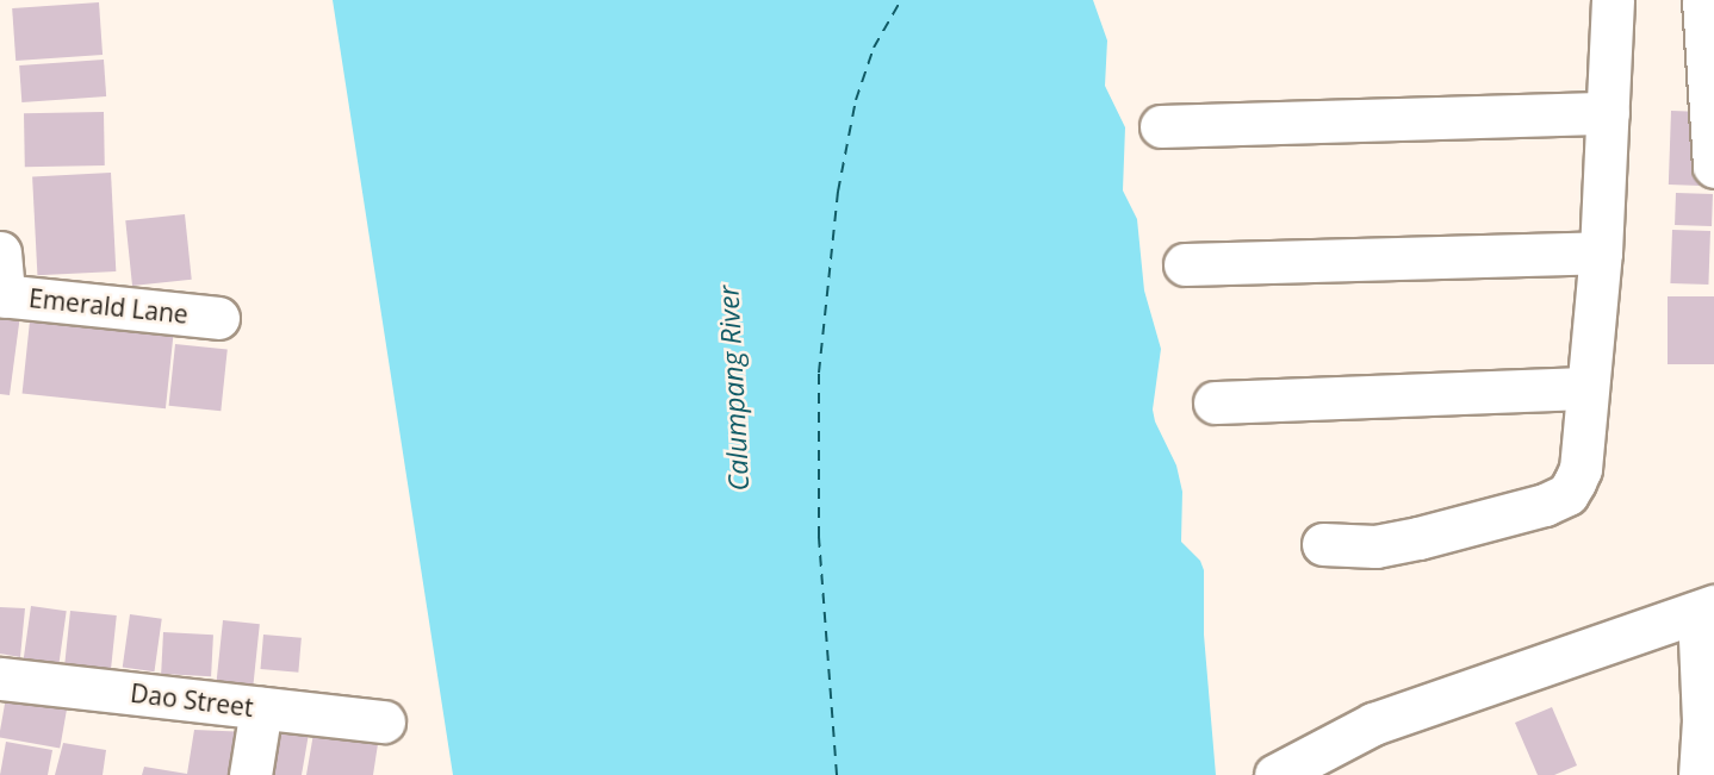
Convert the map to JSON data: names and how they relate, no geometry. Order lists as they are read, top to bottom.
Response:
{
  "streets": {
    "street": ["Emerald Lane", "Dao Street"]
  },
  "water": ["Calumpang River"]
}
